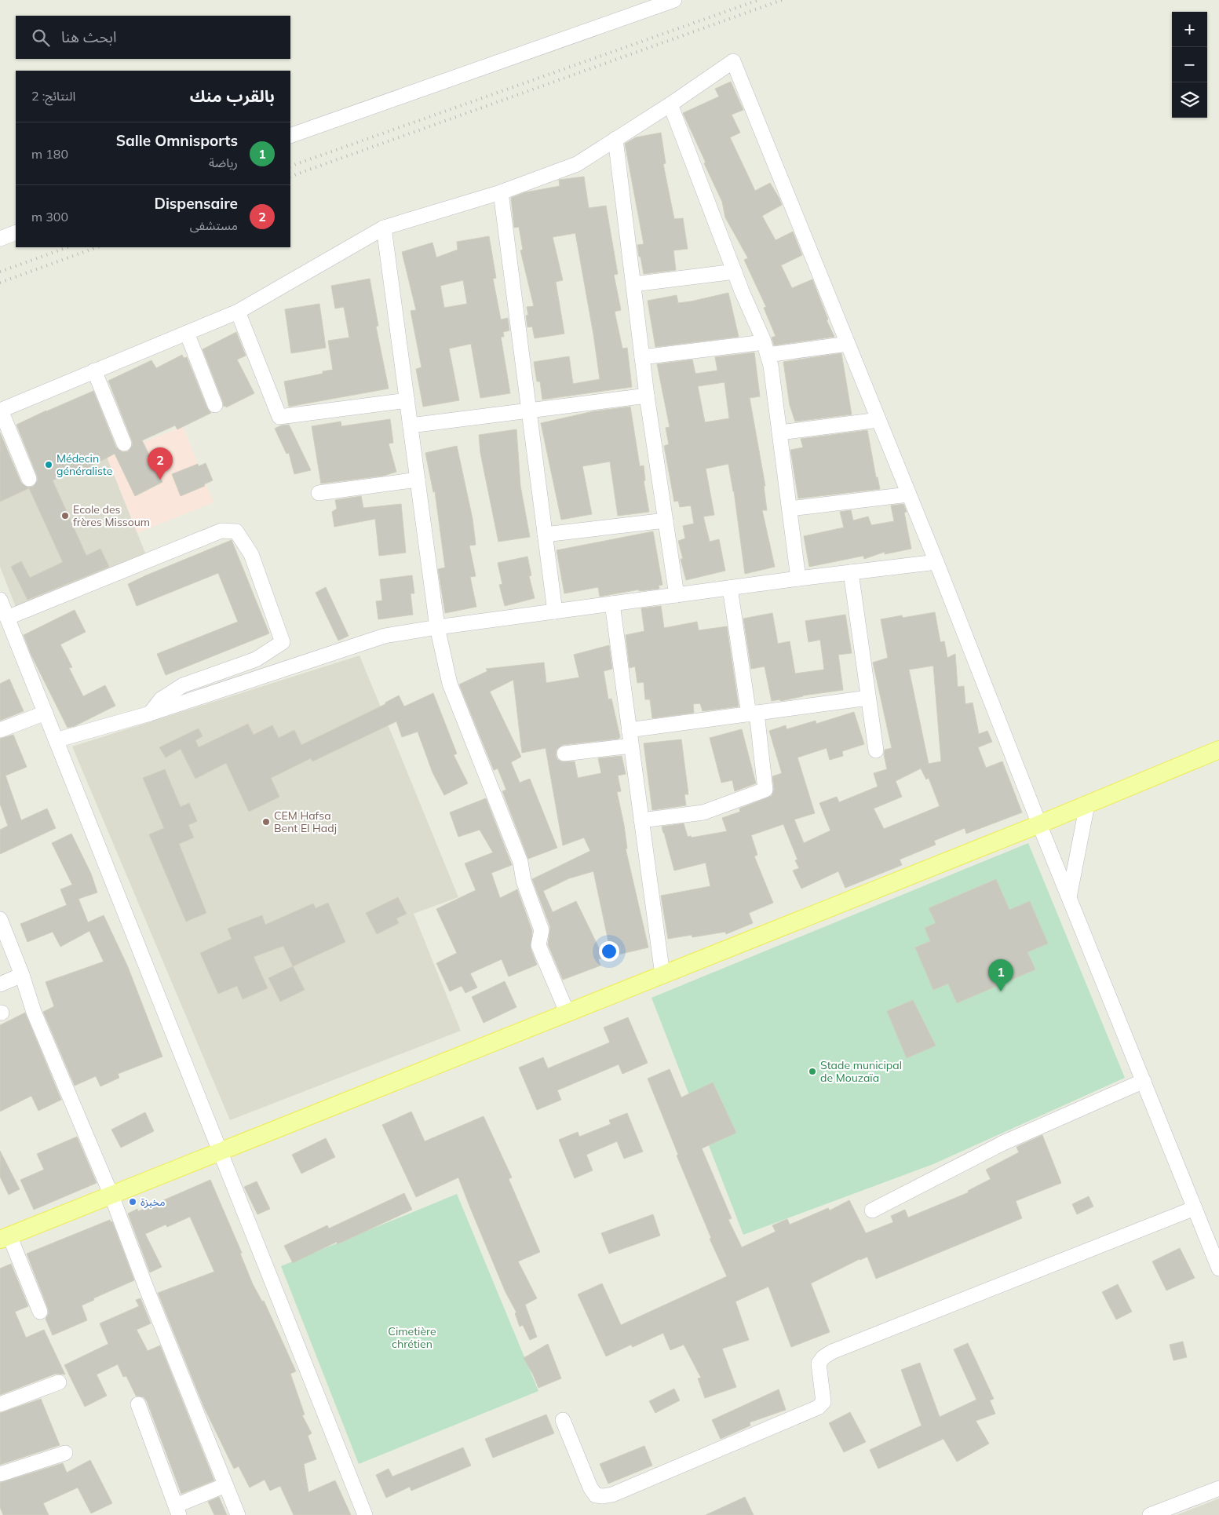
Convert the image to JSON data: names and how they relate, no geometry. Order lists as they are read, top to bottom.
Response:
{
  "parks": ["Cimetière chrétien"],
  "places": [
    "Médecin généraliste",
    "Ecole des frères Missoum",
    "CEM Hafsa Bent El Hadj",
    "Stade municipal de Mouzaïa",
    "مخبزة"
  ],
  "page": {
    "map_buttons": ["+", "−"],
    "search": "ابحث هنا",
    "heading": ["بالقرب منك", "النتائج: 2"],
    "list": [
      {
        "mark": "1",
        "name": "Salle Omnisports",
        "note": "رياضة",
        "value": "180 m"
      },
      {
        "mark": "2",
        "name": "Dispensaire",
        "note": "مستشفى",
        "value": "300 m"
      }
    ],
    "pins": ["2", "1"]
  }
}
